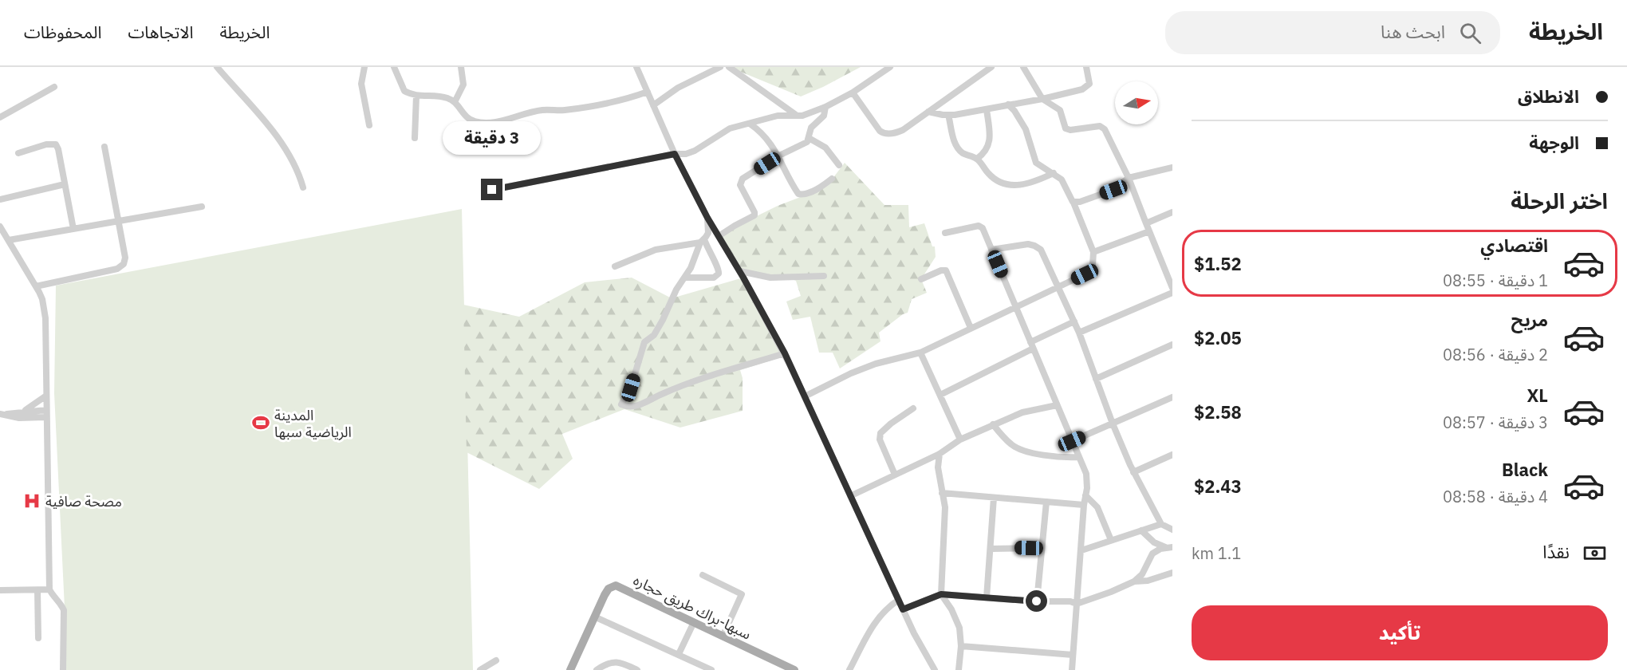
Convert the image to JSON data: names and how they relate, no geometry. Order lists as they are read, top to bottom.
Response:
{
  "streets": {
    "main road": ["سبها-براك طريق حجاره"]
  },
  "places": {
    "sports": ["المدينة الرياضية سبها"],
    "hospital": ["مصحة صافية"]
  },
  "north": "right",
  "page": {
    "header": "الخريطة",
    "search": "ابحث هنا",
    "nav": ["الخريطة", "الاتجاهات", "المحفوظات"],
    "banner": ["الانطلاق", "الوجهة"],
    "bubble": "3 دقيقة",
    "heading": "اختر الرحلة",
    "list": [
      {
        "name": "اقتصادي",
        "note": "1 دقيقة · 08:55",
        "value": "$1.52"
      },
      {
        "name": "مريح",
        "note": "2 دقيقة · 08:56",
        "value": "$2.05"
      },
      {
        "name": "XL",
        "note": "3 دقيقة · 08:57",
        "value": "$2.58"
      },
      {
        "name": "Black",
        "note": "4 دقيقة · 08:58",
        "value": "$2.43"
      }
    ],
    "pay": ["نقدًا", "1.1 km"],
    "buttons": "تأكيد"
  }
}
